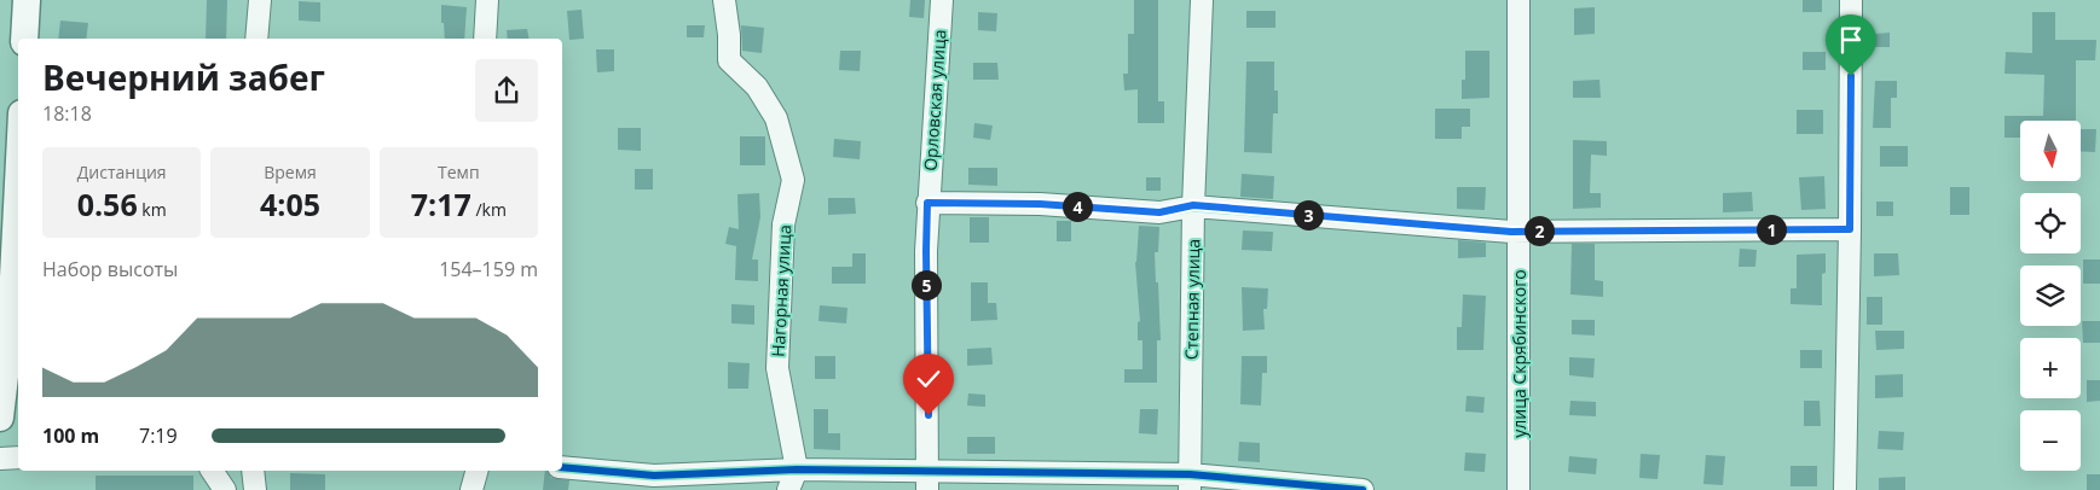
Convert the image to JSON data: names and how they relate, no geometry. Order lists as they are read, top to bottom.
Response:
{
  "streets": {
    "street": [
      "Орловская улица",
      "Нагорная улица",
      "Степная улица",
      "улица Скрябинского"
    ]
  },
  "north": "bottom",
  "page": {
    "heading": ["Вечерний забег", "18:18"],
    "map_buttons": ["+", "−"],
    "stats": [
      ["Дистанция", "0.56 km"],
      ["Время", "4:05"],
      ["Темп", "7:17 /km"]
    ],
    "pins": [
      "4",
      "3",
      "1",
      "2",
      "5"
    ],
    "chart": ["Набор высоты", "154–159 m"],
    "list": [
      {
        "name": "100 m",
        "note": "7:19"
      }
    ]
  }
}
